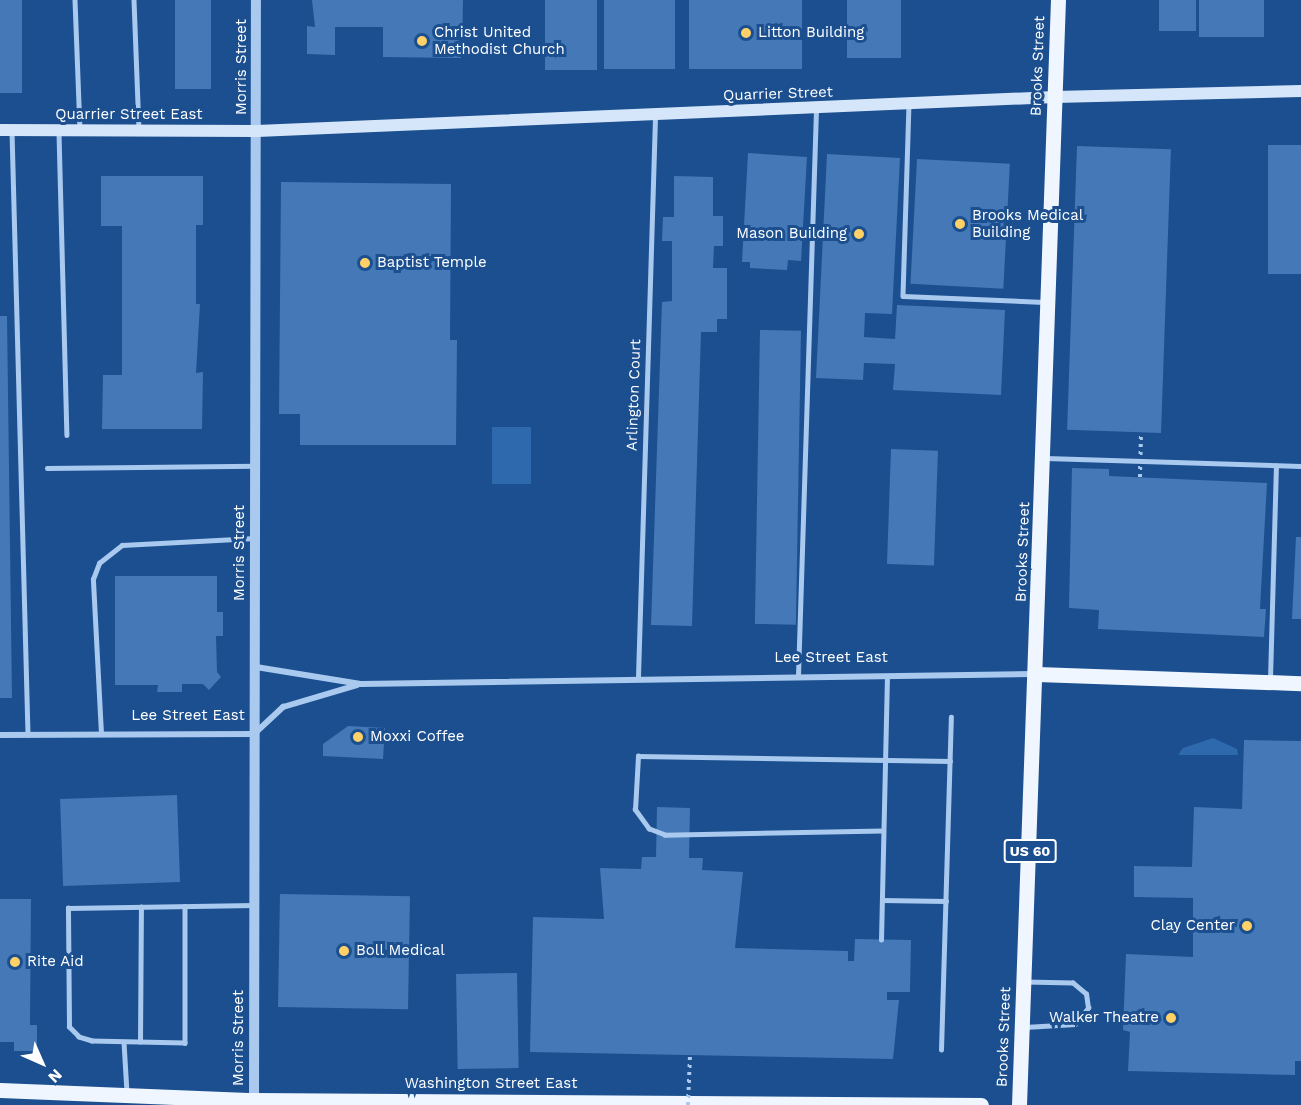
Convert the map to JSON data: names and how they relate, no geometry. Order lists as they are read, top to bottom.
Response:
{
  "streets": {
    "main road": [
      "Brooks Street",
      "Quarrier Street",
      "Quarrier Street East",
      "Lee Street East",
      "US 60",
      "Washington Street East"
    ],
    "street": ["Morris Street"],
    "lane": ["Arlington Court"]
  },
  "crossings": [
    ["Brooks Street", "Quarrier Street"],
    ["Brooks Street", "Lee Street East"],
    ["Morris Street", "Quarrier Street"],
    ["Morris Street", "Quarrier Street East"],
    ["Morris Street", "Lee Street East"],
    ["Morris Street", "Washington Street East"],
    ["Quarrier Street", "Quarrier Street East"],
    ["Quarrier Street", "Arlington Court"],
    ["Arlington Court", "Lee Street East"]
  ],
  "places": [
    "Litton Building",
    "Christ United Methodist Church",
    "Brooks Medical Building",
    "Mason Building",
    "Baptist Temple",
    "Moxxi Coffee",
    "Clay Center",
    "Boll Medical",
    "Rite Aid",
    "Walker Theatre"
  ],
  "north": "bottom right"
}
